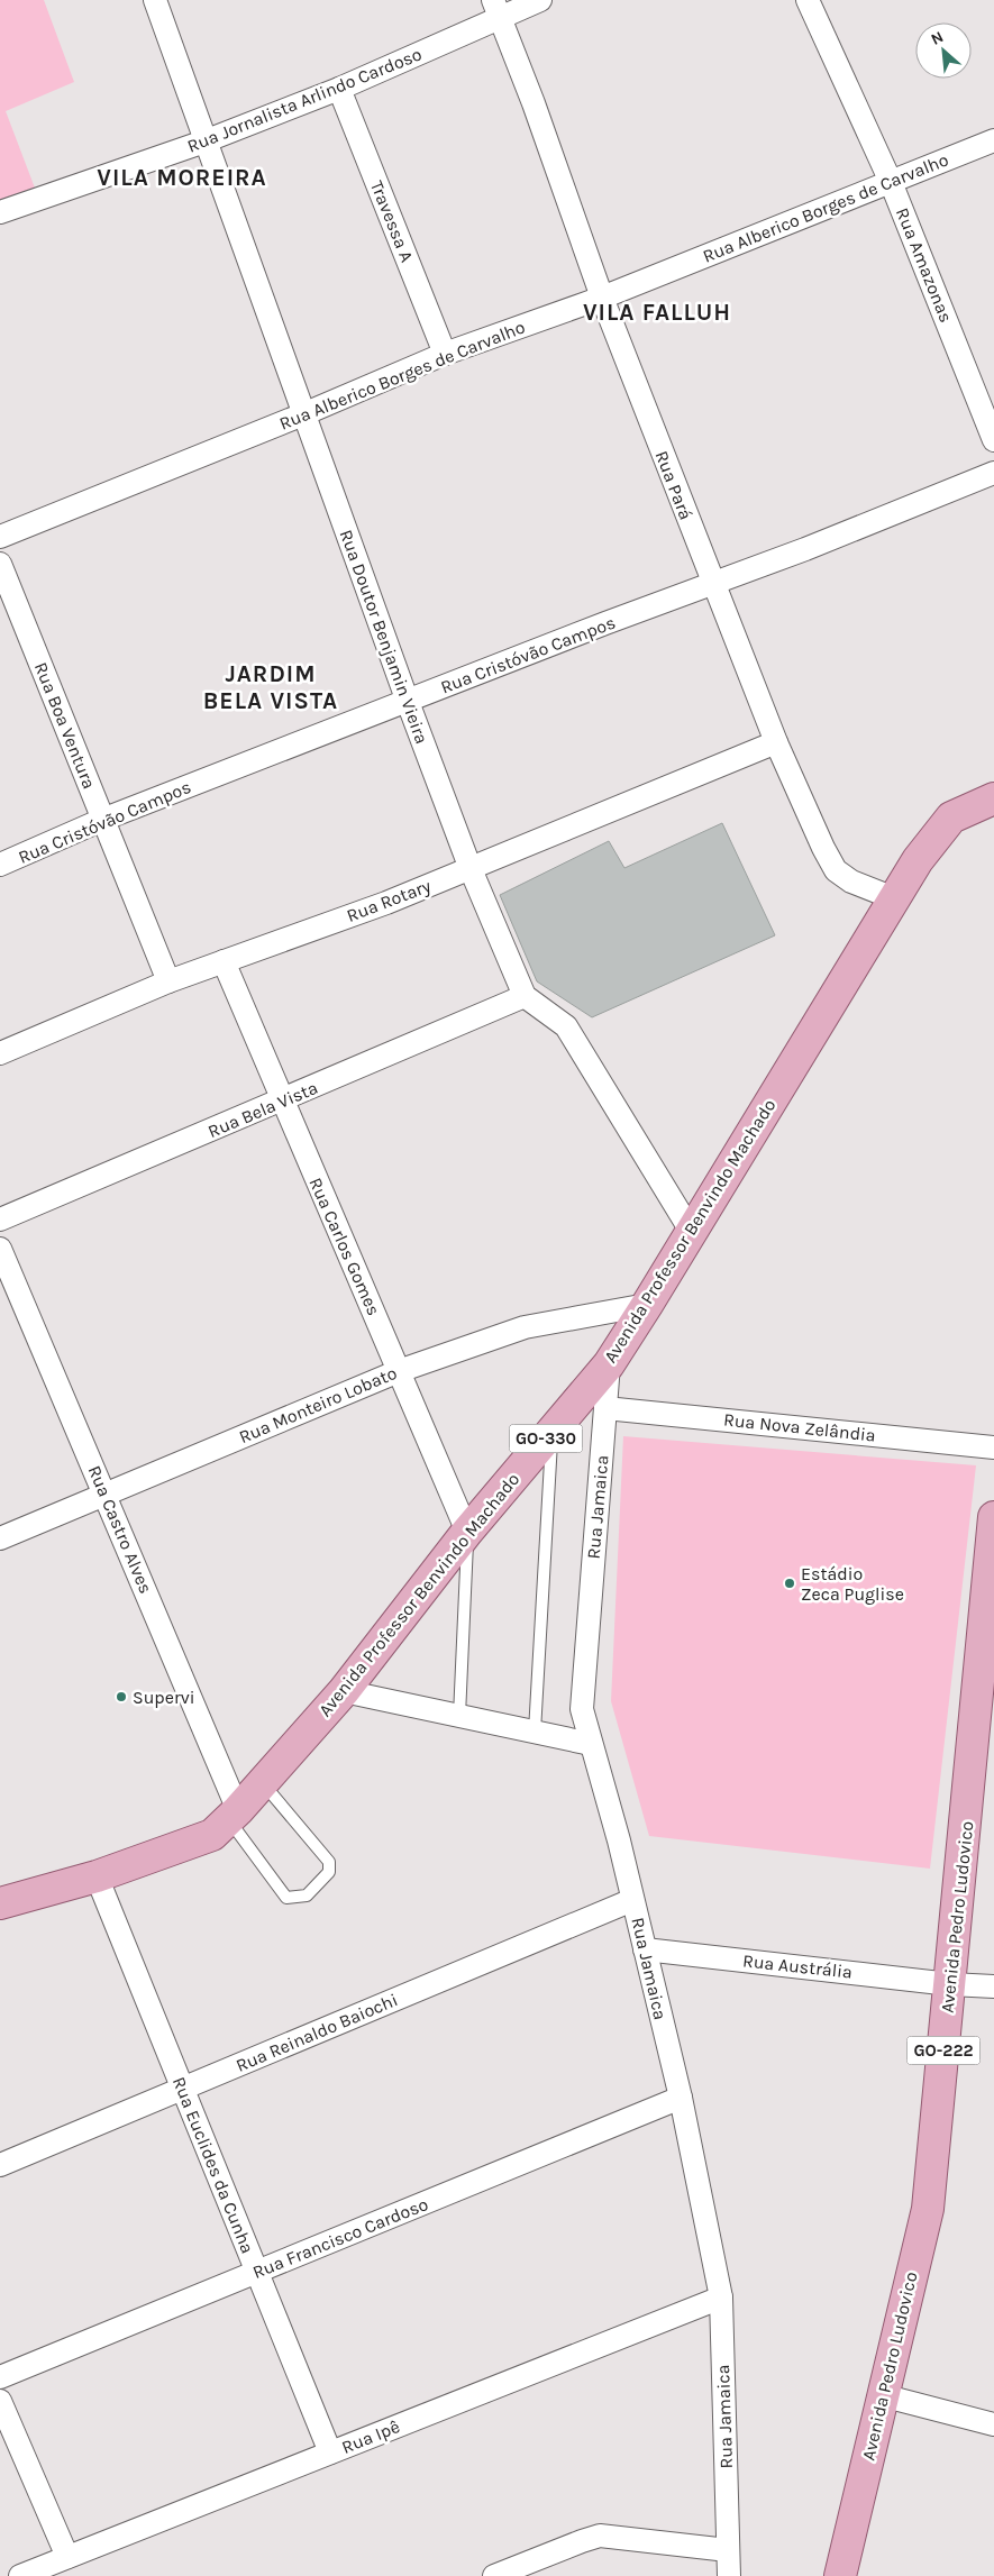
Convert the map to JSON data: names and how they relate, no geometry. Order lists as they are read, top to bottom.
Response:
{
  "streets": {
    "main road": [
      "Avenida Professor Benvindo Machado",
      "GO-330",
      "Avenida Pedro Ludovico",
      "GO-222"
    ],
    "street": [
      "Rua Jornalista Arlindo Cardoso",
      "Rua Alberico Borges de Carvalho",
      "Travessa A",
      "Rua Amazonas",
      "Rua Pará",
      "Rua Doutor Benjamin Vieira",
      "Rua Cristóvão Campos",
      "Rua Boa Ventura",
      "Rua Rotary",
      "Rua Bela Vista",
      "Rua Carlos Gomes",
      "Rua Monteiro Lobato",
      "Rua Nova Zelândia",
      "Rua Jamaica",
      "Rua Castro Alves",
      "Rua Austrália",
      "Rua Reinaldo Baiochi",
      "Rua Euclides da Cunha",
      "Rua Francisco Cardoso",
      "Rua Ipê"
    ]
  },
  "crossings": [
    ["Rua Jornalista Arlindo Cardoso", "Travessa A"],
    ["Rua Jornalista Arlindo Cardoso", "Rua Pará"],
    ["Rua Jornalista Arlindo Cardoso", "Rua Doutor Benjamin Vieira"],
    ["Rua Alberico Borges de Carvalho", "Travessa A"],
    ["Rua Alberico Borges de Carvalho", "Rua Amazonas"],
    ["Rua Alberico Borges de Carvalho", "Rua Pará"],
    ["Rua Alberico Borges de Carvalho", "Rua Doutor Benjamin Vieira"],
    ["Rua Pará", "Rua Cristóvão Campos"],
    ["Rua Pará", "Rua Rotary"],
    ["Rua Pará", "Avenida Professor Benvindo Machado"],
    ["Rua Doutor Benjamin Vieira", "Rua Cristóvão Campos"],
    ["Rua Doutor Benjamin Vieira", "Rua Rotary"],
    ["Rua Doutor Benjamin Vieira", "Rua Bela Vista"],
    ["Rua Cristóvão Campos", "Rua Boa Ventura"],
    ["Rua Boa Ventura", "Rua Rotary"],
    ["Rua Rotary", "Rua Carlos Gomes"],
    ["Rua Bela Vista", "Rua Carlos Gomes"],
    ["Avenida Professor Benvindo Machado", "Rua Carlos Gomes"],
    ["Avenida Professor Benvindo Machado", "Rua Monteiro Lobato"],
    ["Avenida Professor Benvindo Machado", "Rua Jamaica"],
    ["Avenida Professor Benvindo Machado", "Rua Castro Alves"],
    ["Avenida Professor Benvindo Machado", "Rua Euclides da Cunha"],
    ["Rua Carlos Gomes", "Rua Monteiro Lobato"],
    ["Rua Monteiro Lobato", "Rua Castro Alves"],
    ["Rua Nova Zelândia", "Rua Jamaica"],
    ["Rua Jamaica", "Rua Austrália"],
    ["Rua Jamaica", "Rua Reinaldo Baiochi"],
    ["Rua Jamaica", "Rua Francisco Cardoso"],
    ["Rua Jamaica", "Rua Ipê"],
    ["Avenida Pedro Ludovico", "Rua Austrália"],
    ["Rua Reinaldo Baiochi", "Rua Euclides da Cunha"],
    ["Rua Euclides da Cunha", "Rua Francisco Cardoso"],
    ["Rua Euclides da Cunha", "Rua Ipê"]
  ],
  "districts": ["VILA MOREIRA", "VILA FALLUH", "JARDIM BELA VISTA"],
  "places": ["Estádio Zeca Puglise", "Supervi"],
  "north": "top left"
}
